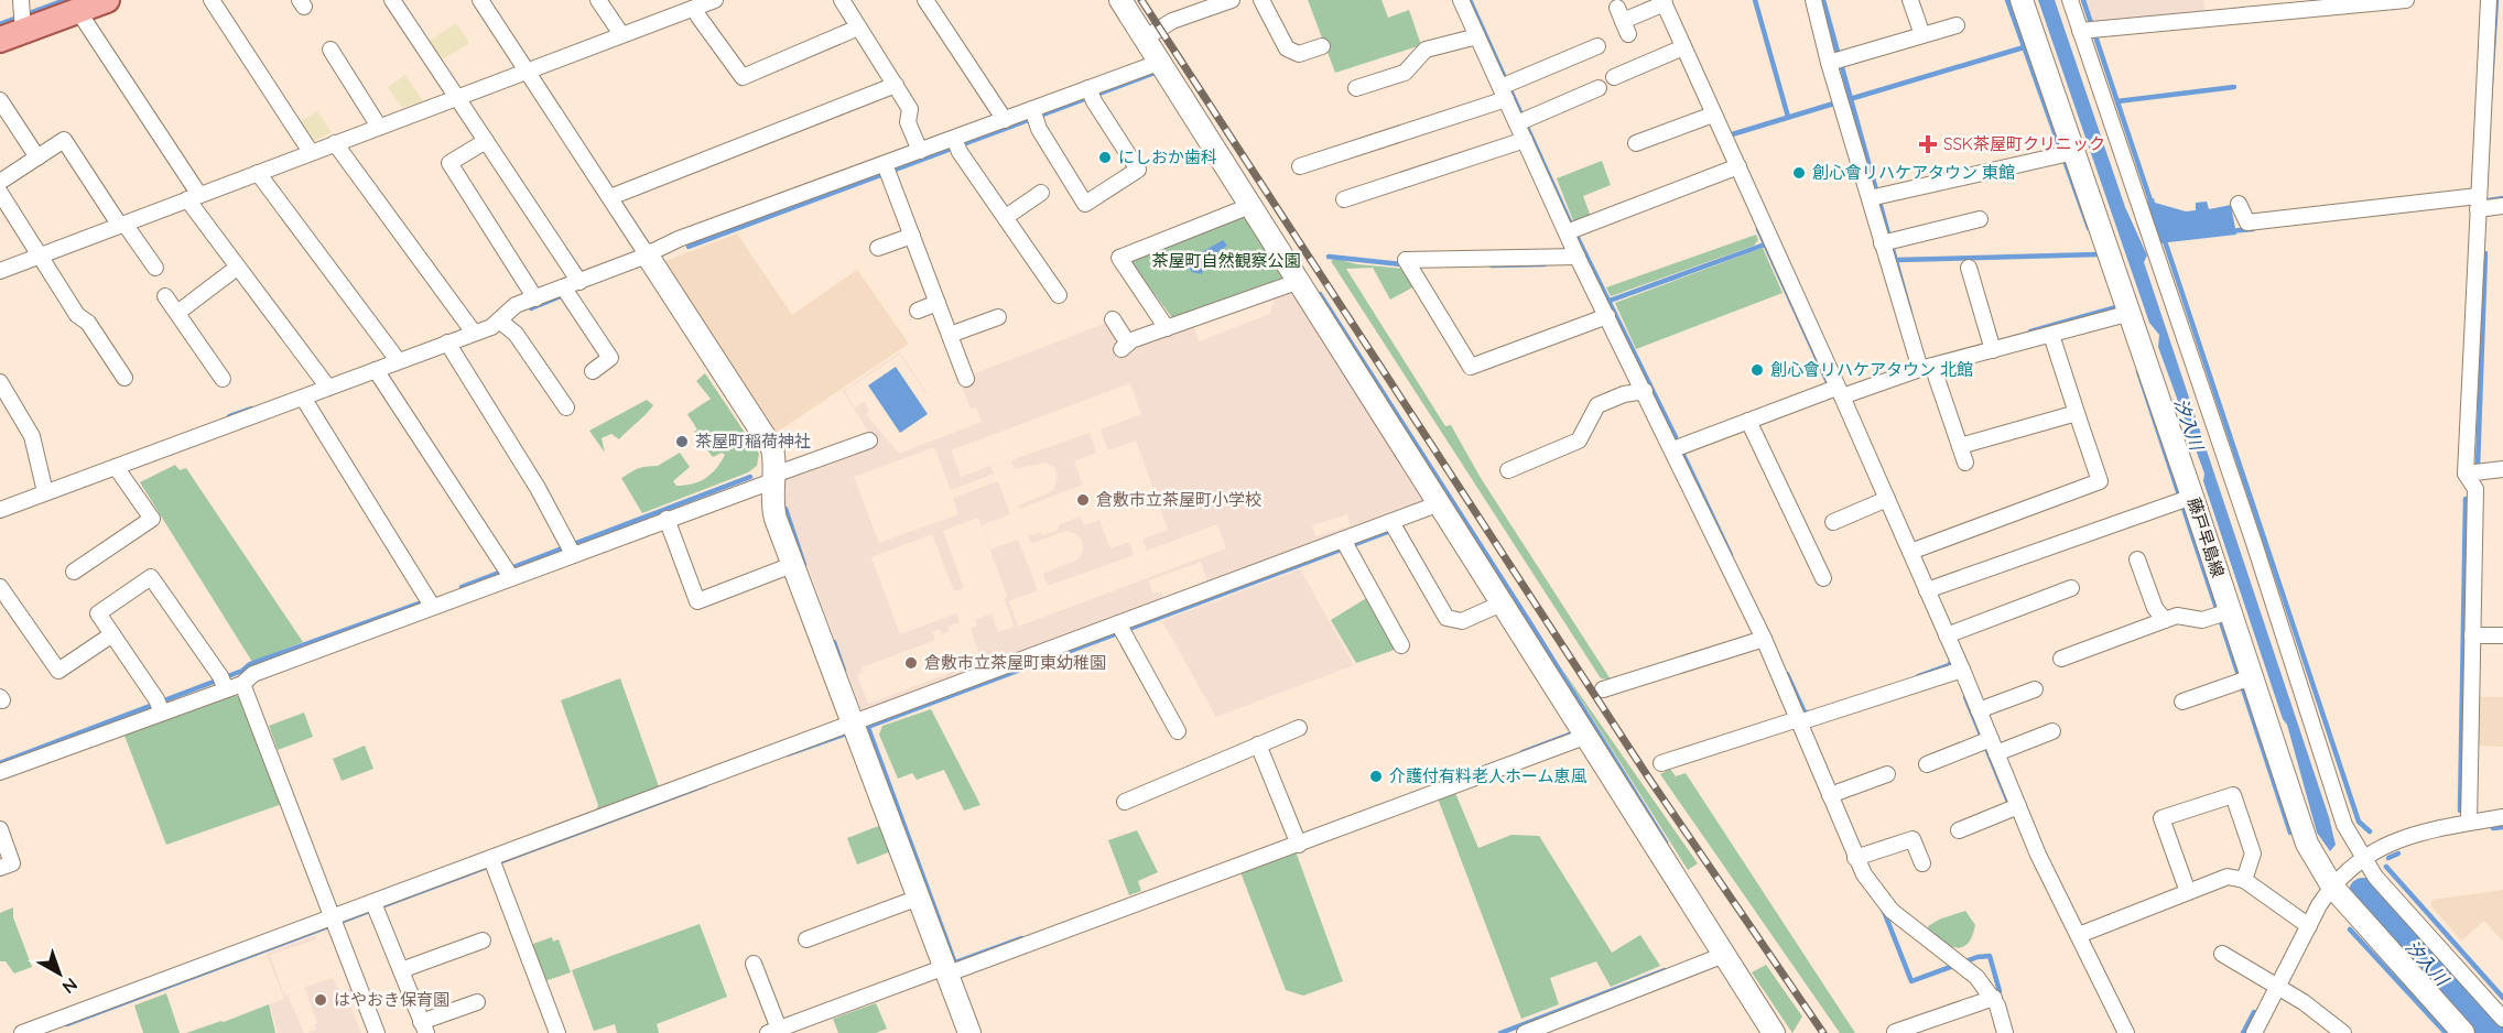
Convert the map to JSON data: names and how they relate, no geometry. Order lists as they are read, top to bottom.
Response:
{
  "streets": {
    "street": ["藤戸早島線"]
  },
  "water": ["汐入川"],
  "parks": ["茶屋町自然観察公園"],
  "places": {
    "health": ["SSK茶屋町クリニック"],
    "other": [
      "にしおか歯科",
      "創心會リハケアタウン 東館",
      "創心會リハケアタウン 北館",
      "茶屋町稲荷神社",
      "倉敷市立茶屋町小学校",
      "倉敷市立茶屋町東幼稚園",
      "介護付有料老人ホーム恵風",
      "はやおき保育園"
    ]
  },
  "north": "bottom right"
}
